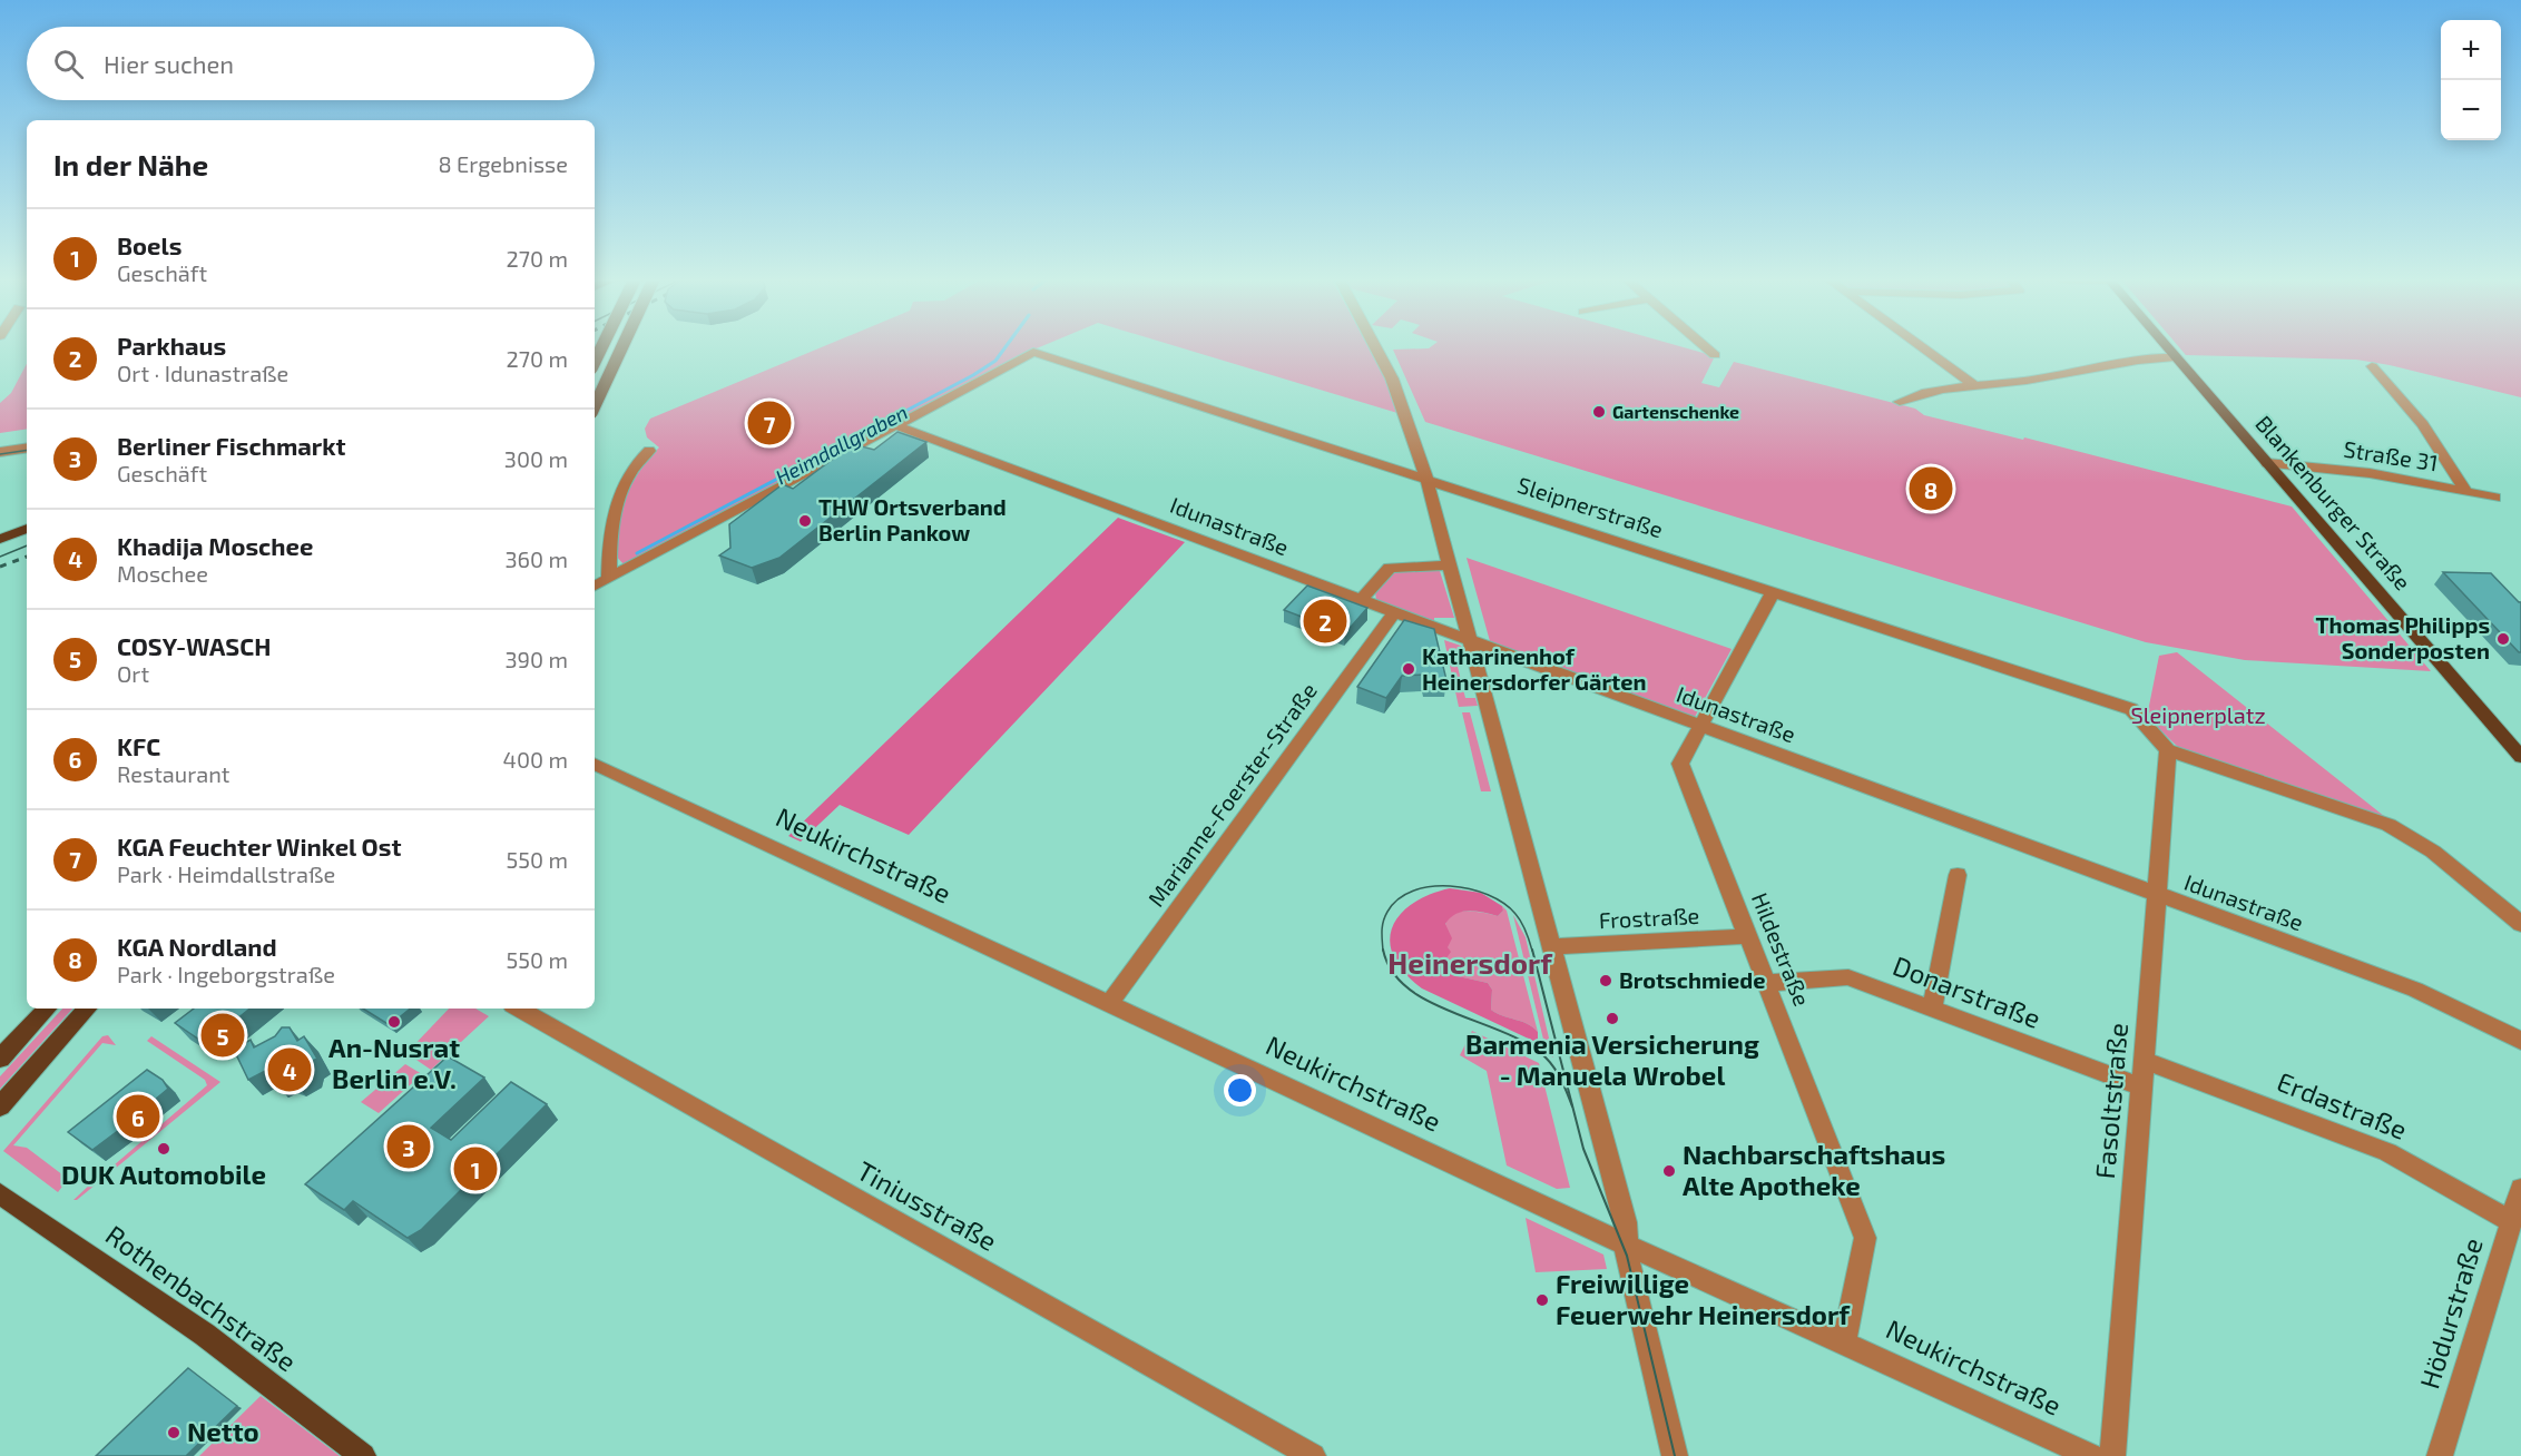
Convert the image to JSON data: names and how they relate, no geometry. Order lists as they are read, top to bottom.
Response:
{
  "streets": {
    "main road": ["Blankenburger Straße", "Rothenbachstraße"],
    "street": [
      "Straße 31",
      "Sleipnerstraße",
      "Idunastraße",
      "Marianne-Foerster-Straße",
      "Neukirchstraße",
      "Frostraße",
      "Hildestraße",
      "Donarstraße",
      "Fasoltstraße",
      "Erdastraße",
      "Tiniusstraße",
      "Hödurstraße"
    ]
  },
  "crossings": [
    ["Straße 31", "Blankenburger Straße"],
    ["Sleipnerstraße", "Idunastraße"],
    ["Sleipnerstraße", "Hildestraße"],
    ["Sleipnerstraße", "Fasoltstraße"],
    ["Idunastraße", "Marianne-Foerster-Straße"],
    ["Idunastraße", "Hildestraße"],
    ["Idunastraße", "Fasoltstraße"],
    ["Marianne-Foerster-Straße", "Neukirchstraße"],
    ["Neukirchstraße", "Hildestraße"],
    ["Frostraße", "Hildestraße"],
    ["Hildestraße", "Donarstraße"],
    ["Donarstraße", "Fasoltstraße"],
    ["Fasoltstraße", "Erdastraße"],
    ["Erdastraße", "Hödurstraße"]
  ],
  "districts": ["Heinersdorf"],
  "water": ["Heimdallgraben"],
  "parks": ["Sleipnerplatz"],
  "places": [
    "Gartenschenke",
    "THW Ortsverband Berlin Pankow",
    "Thomas Philipps Sonderposten",
    "Katharinenhof Heinersdorfer Gärten",
    "Brotschmiede",
    "Barmenia Versicherung - Manuela Wrobel",
    "An-Nusrat Berlin e.V.",
    "DUK Automobile",
    "Nachbarschaftshaus Alte Apotheke",
    "Freiwillige Feuerwehr Heinersdorf",
    "Netto"
  ],
  "page": {
    "map_buttons": ["+", "−"],
    "search": "Hier suchen",
    "heading": ["In der Nähe", "8 Ergebnisse"],
    "list": [
      {
        "mark": "1",
        "name": "Boels",
        "note": "Geschäft",
        "value": "270 m"
      },
      {
        "mark": "2",
        "name": "Parkhaus",
        "note": "Ort · Idunastraße",
        "value": "270 m"
      },
      {
        "mark": "3",
        "name": "Berliner Fischmarkt",
        "note": "Geschäft",
        "value": "300 m"
      },
      {
        "mark": "4",
        "name": "Khadija Moschee",
        "note": "Moschee",
        "value": "360 m"
      },
      {
        "mark": "5",
        "name": "COSY-WASCH",
        "note": "Ort",
        "value": "390 m"
      },
      {
        "mark": "6",
        "name": "KFC",
        "note": "Restaurant",
        "value": "400 m"
      },
      {
        "mark": "7",
        "name": "KGA Feuchter Winkel Ost",
        "note": "Park · Heimdallstraße",
        "value": "550 m"
      },
      {
        "mark": "8",
        "name": "KGA Nordland",
        "note": "Park · Ingeborgstraße",
        "value": "550 m"
      }
    ],
    "pins": [
      "7",
      "8",
      "2",
      "5",
      "4",
      "6",
      "3",
      "1"
    ]
  }
}
